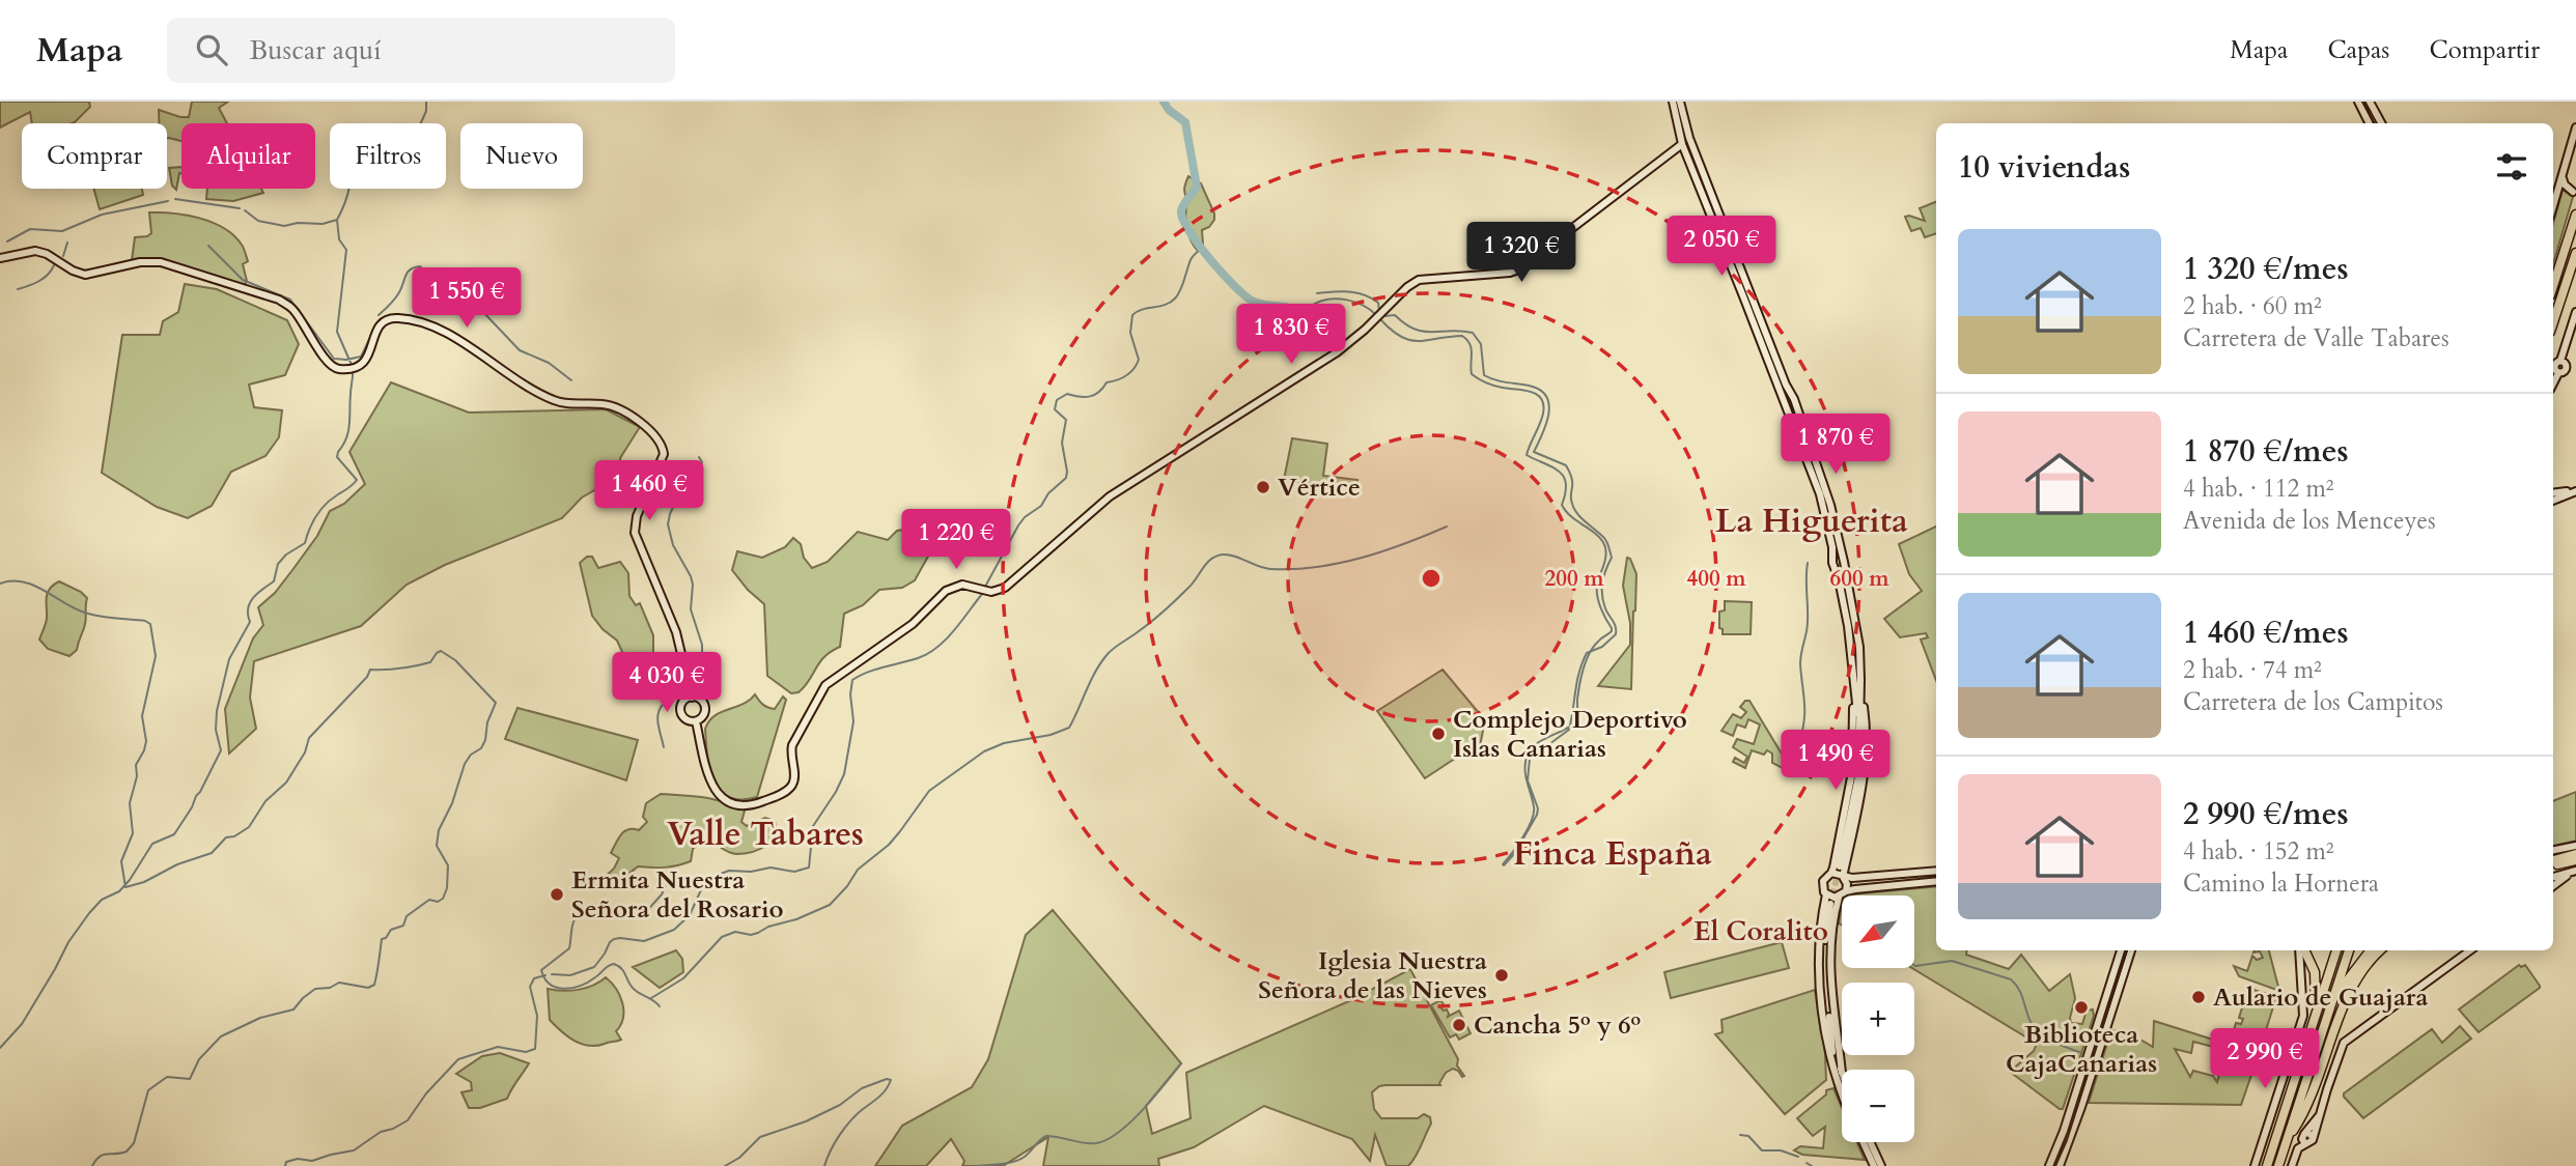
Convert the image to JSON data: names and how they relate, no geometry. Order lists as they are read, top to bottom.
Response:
{
  "districts": [
    "La Higuerita",
    "Valle Tabares",
    "Finca España",
    "El Coralito"
  ],
  "places": [
    "Vértice",
    "Complejo Deportivo Islas Canarias",
    "Ermita Nuestra Señora del Rosario",
    "Iglesia Nuestra Señora de las Nieves",
    "Aulario de Guajara",
    "Biblioteca CajaCanarias",
    "Cancha 5º y 6º"
  ],
  "north": "bottom left",
  "page": {
    "header": "Mapa",
    "search": "Buscar aquí",
    "nav": ["Mapa", "Capas", "Compartir"],
    "chip": [
      "Comprar",
      "Alquilar",
      "Filtros",
      "Nuevo"
    ],
    "heading": "10 viviendas",
    "list": [
      {
        "name": "1 320 €/mes",
        "note": "2 hab. · 60 m² · Carretera de Valle Tabares"
      },
      {
        "name": "1 870 €/mes",
        "note": "4 hab. · 112 m² · Avenida de los Menceyes"
      },
      {
        "name": "1 460 €/mes",
        "note": "2 hab. · 74 m² · Carretera de los Campitos"
      },
      {
        "name": "2 990 €/mes",
        "note": "4 hab. · 152 m² · Camino la Hornera"
      }
    ],
    "price": [
      "2 050 €",
      "1 320 €",
      "1 550 €",
      "1 830 €",
      "1 870 €",
      "1 460 €",
      "1 220 €",
      "4 030 €",
      "1 490 €",
      "2 990 €"
    ],
    "map_buttons": ["+", "−"]
  },
  "rings": ["200 m", "400 m", "600 m"]
}
